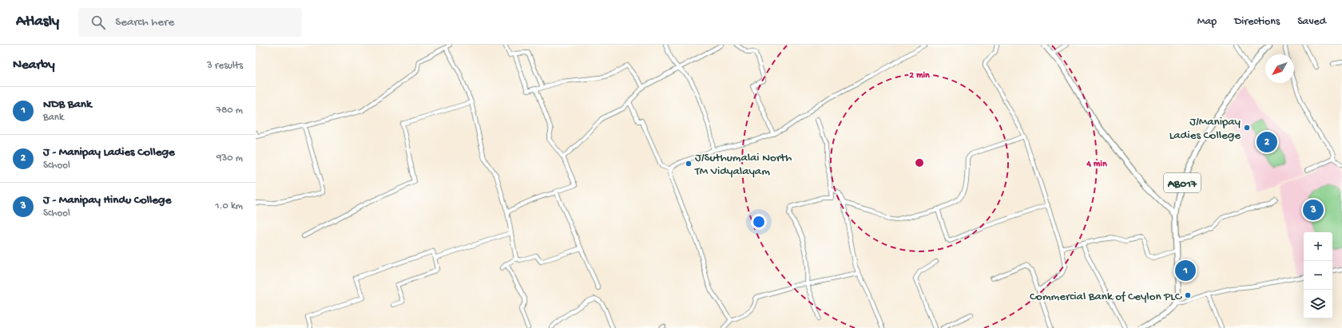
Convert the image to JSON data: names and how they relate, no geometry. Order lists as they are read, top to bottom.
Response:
{
  "streets": {
    "main road": ["AB017"]
  },
  "places": ["J/Manipay Ladies College", "J/Suthumalai North TM Vidyalayam", "Commercial Bank of Ceylon PLC"],
  "north": "bottom left",
  "page": {
    "header": "Atlasly",
    "search": "Search here",
    "nav": ["Map", "Directions", "Saved"],
    "heading": ["Nearby", "3 results"],
    "list": [
      {
        "mark": "1",
        "name": "NDB Bank",
        "note": "Bank",
        "value": "780 m"
      },
      {
        "mark": "2",
        "name": "J - Manipay Ladies College",
        "note": "School",
        "value": "930 m"
      },
      {
        "mark": "3",
        "name": "J - Manipay Hindu College",
        "note": "School",
        "value": "1.0 km"
      }
    ],
    "pins": ["2", "3", "1"],
    "map_buttons": ["+", "−"]
  },
  "rings": ["2 min", "4 min"]
}
